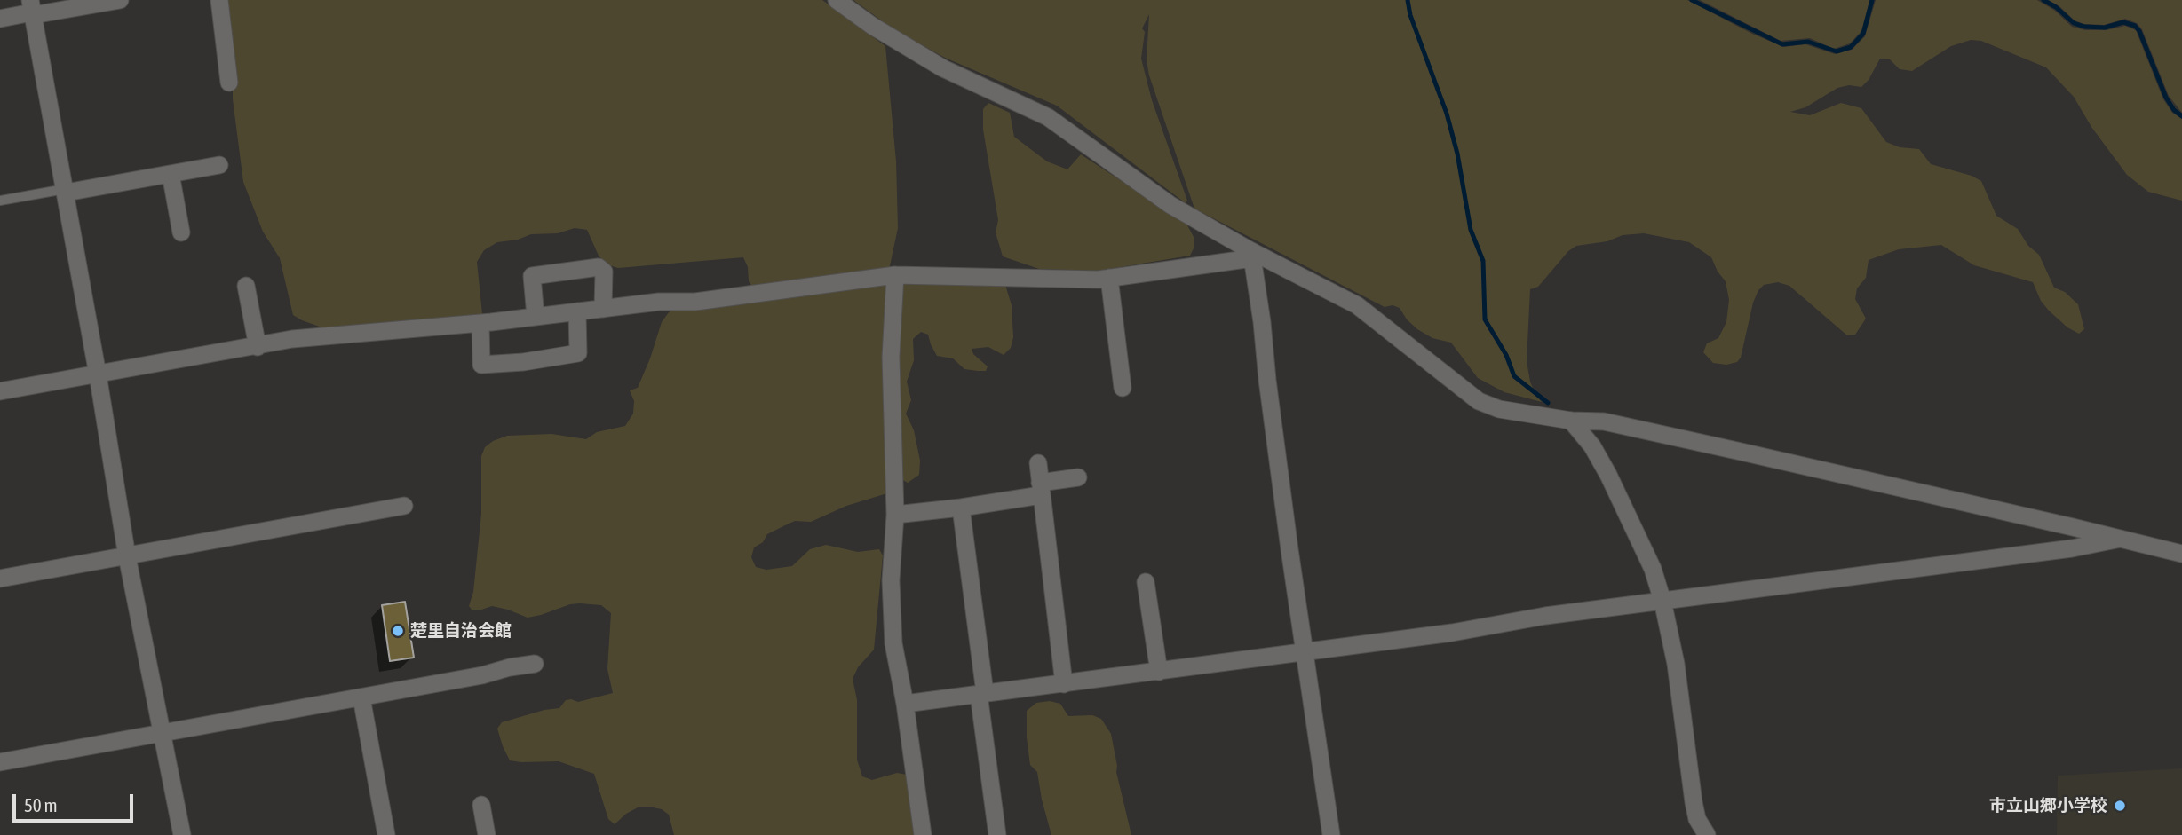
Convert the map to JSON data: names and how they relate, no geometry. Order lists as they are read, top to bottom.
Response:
{
  "places": ["楚里自治会館", "市立山郷小学校"],
  "scale_bar": "50 m"
}
